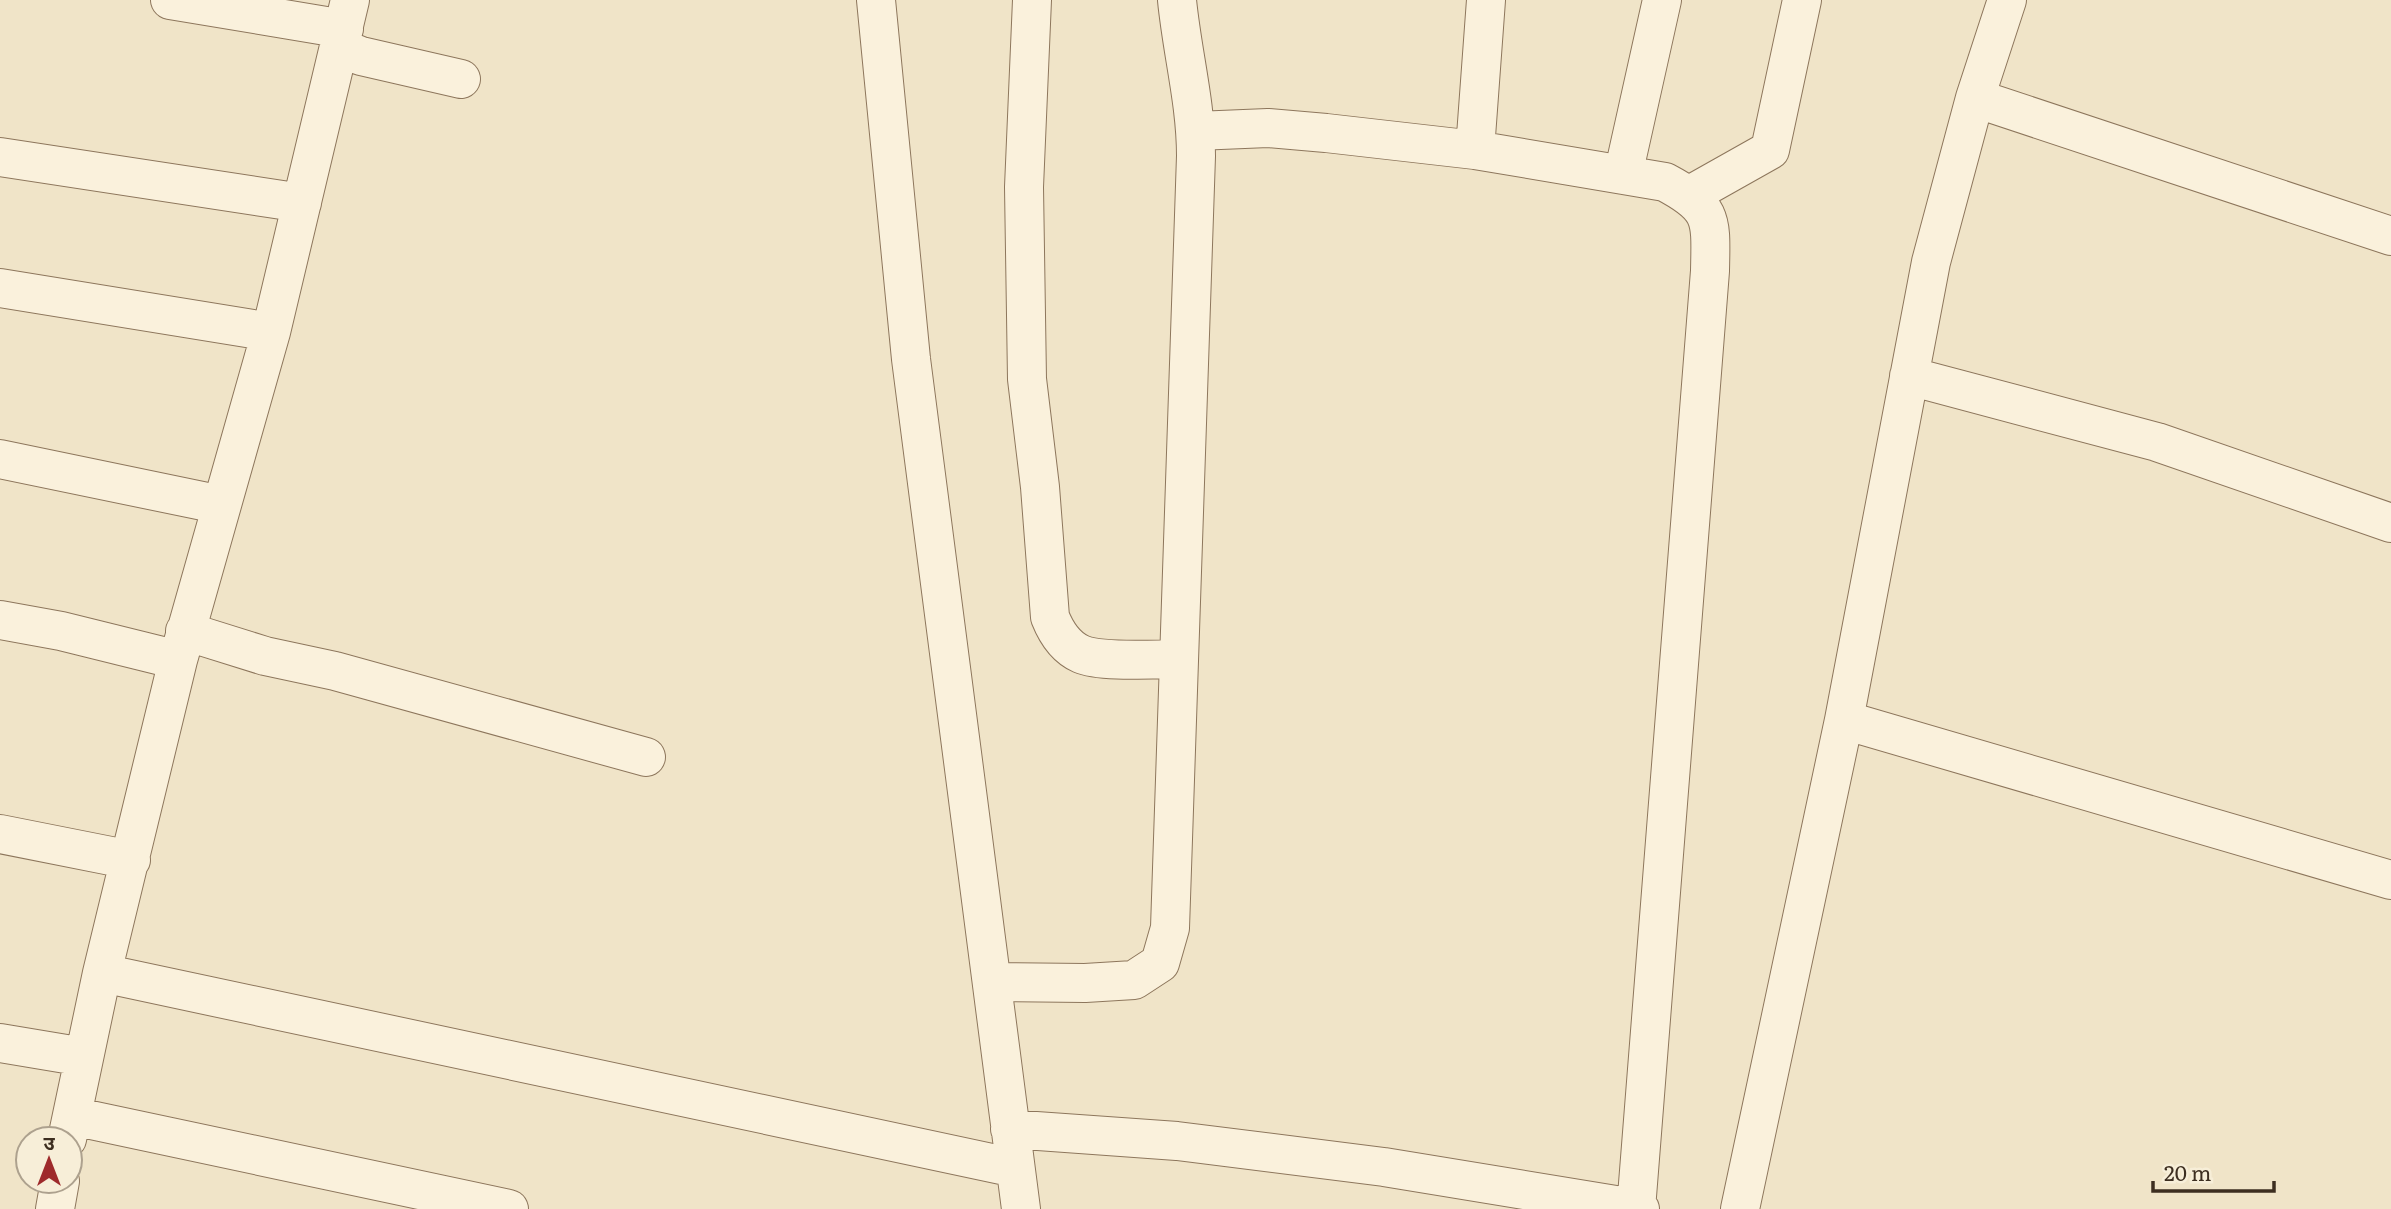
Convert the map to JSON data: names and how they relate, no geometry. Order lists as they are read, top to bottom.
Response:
{
  "scale_bar": "20 m",
  "north": "top"
}
